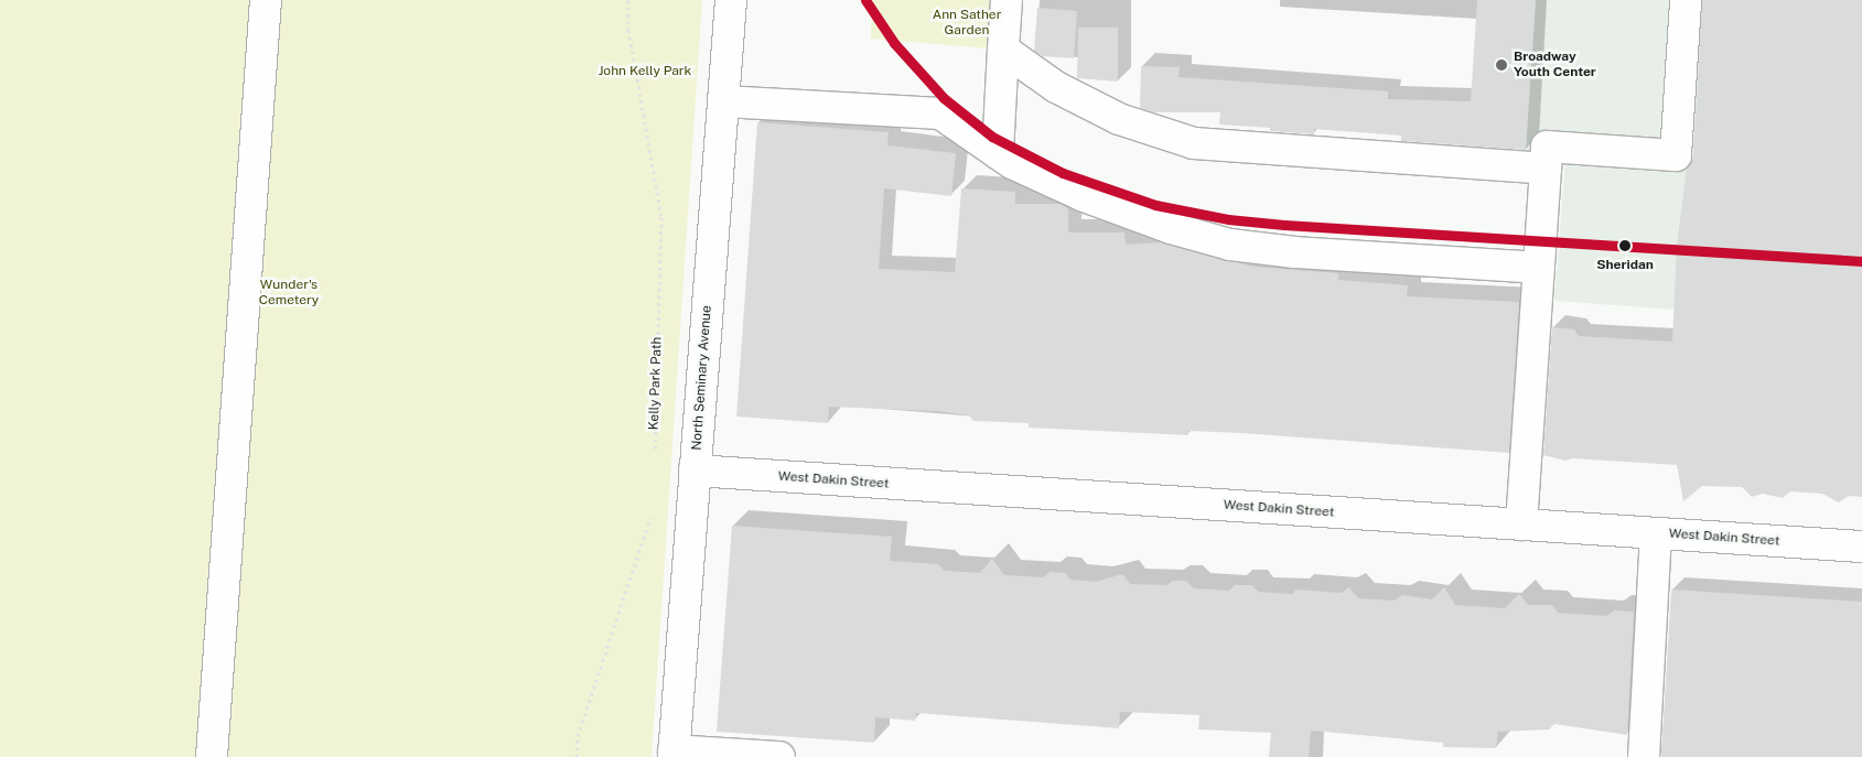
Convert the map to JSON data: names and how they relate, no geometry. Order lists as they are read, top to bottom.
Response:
{
  "streets": {
    "street": ["North Seminary Avenue", "West Dakin Street"],
    "path": ["Kelly Park Path"]
  },
  "crossings": [
    ["North Seminary Avenue", "West Dakin Street"]
  ],
  "parks": ["Ann Sather Garden", "John Kelly Park", "Wunder's Cemetery"],
  "places": ["Broadway Youth Center", "Sheridan"]
}
